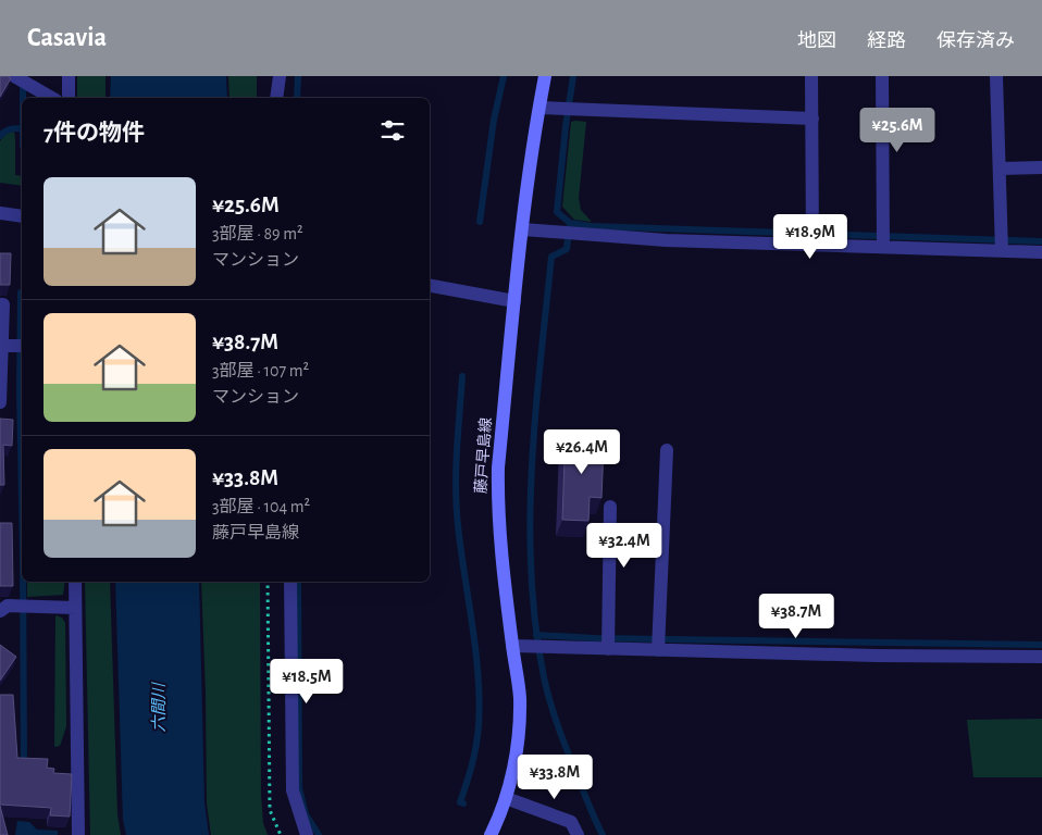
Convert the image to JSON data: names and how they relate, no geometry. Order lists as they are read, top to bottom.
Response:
{
  "streets": {
    "main road": ["藤戸早島線"]
  },
  "water": ["六間川"],
  "page": {
    "header": "Casavia",
    "nav": ["地図", "経路", "保存済み"],
    "heading": "7件の物件",
    "price": [
      "¥25.6M",
      "¥18.9M",
      "¥26.4M",
      "¥32.4M",
      "¥38.7M",
      "¥18.5M",
      "¥33.8M"
    ],
    "list": [
      {
        "name": "¥25.6M",
        "note": "3部屋 · 89 m² · マンション"
      },
      {
        "name": "¥38.7M",
        "note": "3部屋 · 107 m² · マンション"
      },
      {
        "name": "¥33.8M",
        "note": "3部屋 · 104 m² · 藤戸早島線"
      }
    ]
  }
}
